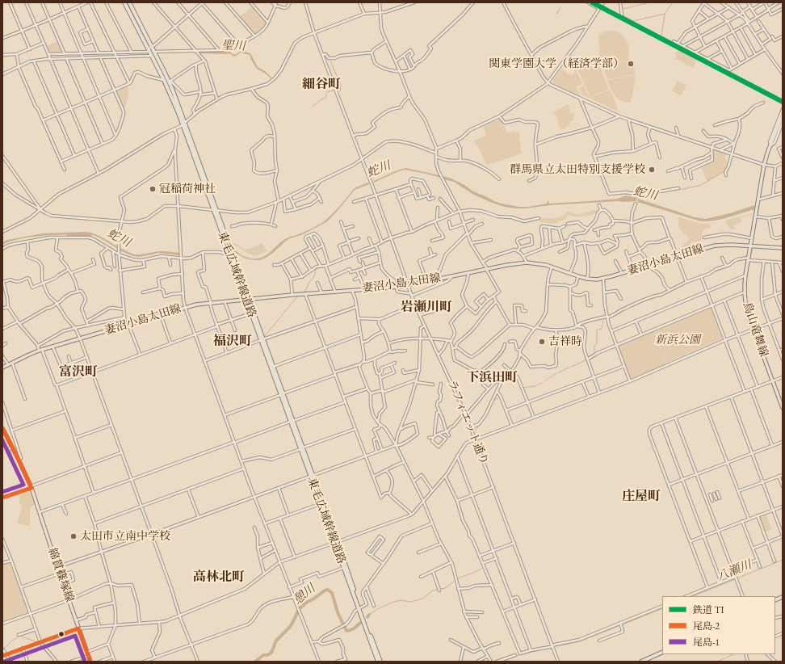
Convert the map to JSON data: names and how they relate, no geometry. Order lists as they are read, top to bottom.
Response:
{
  "streets": {
    "highway": ["東毛広域幹線道路"],
    "main road": ["妻沼小島太田線", "鳥山竜舞線", "綿貫篠塚線"],
    "street": ["ラフィエット通り"]
  },
  "crossings": [
    ["妻沼小島太田線", "東毛広域幹線道路"],
    ["妻沼小島太田線", "鳥山竜舞線"],
    ["妻沼小島太田線", "ラフィエット通り"]
  ],
  "districts": [
    "細谷町",
    "岩瀬川町",
    "福沢町",
    "富沢町",
    "下浜田町",
    "庄屋町",
    "高林北町"
  ],
  "water": [
    "聖川",
    "蛇川",
    "八瀬川",
    "憩川"
  ],
  "parks": ["新浜公園"],
  "places": [
    "関東学園大学（経済学部）",
    "群馬県立太田特別支援学校",
    "冠稲荷神社",
    "吉祥時",
    "太田市立南中学校"
  ],
  "lines": ["rail line TI", "transit line 尾島-2", "transit line 尾島-1"],
  "legend": ["鉄道 TI", "尾島-2", "尾島-1"]
}
